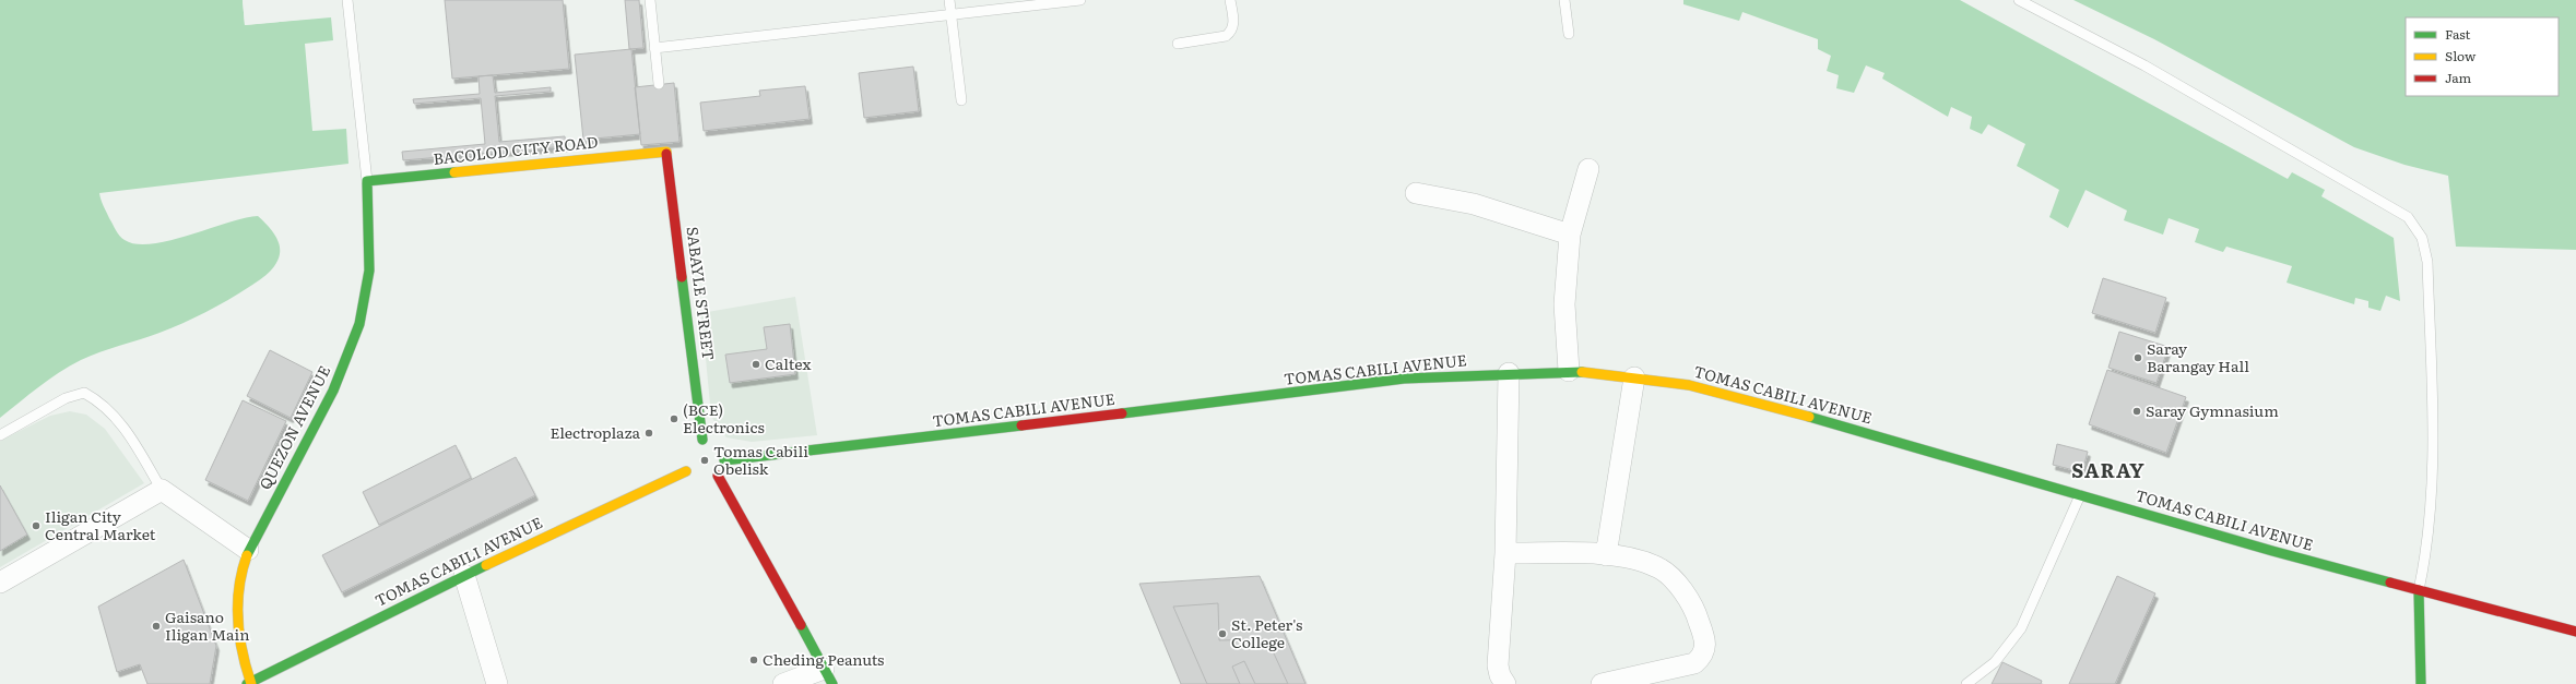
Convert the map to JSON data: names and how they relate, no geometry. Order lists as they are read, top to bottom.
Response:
{
  "streets": {
    "street": [
      "BACOLOD CITY ROAD",
      "SABAYLE STREET",
      "TOMAS CABILI AVENUE",
      "QUEZON AVENUE"
    ]
  },
  "crossings": [
    ["BACOLOD CITY ROAD", "SABAYLE STREET"],
    ["BACOLOD CITY ROAD", "QUEZON AVENUE"],
    ["TOMAS CABILI AVENUE", "QUEZON AVENUE"]
  ],
  "districts": ["SARAY"],
  "places": [
    "Saray Barangay Hall",
    "Caltex",
    "Saray Gymnasium",
    "(BCE) Electronics",
    "Electroplaza",
    "Tomas Cabili Obelisk",
    "Iligan City Central Market",
    "Gaisano Iligan Main",
    "St. Peter's College",
    "Cheding Peanuts"
  ],
  "legend": ["Fast", "Slow", "Jam"]
}
